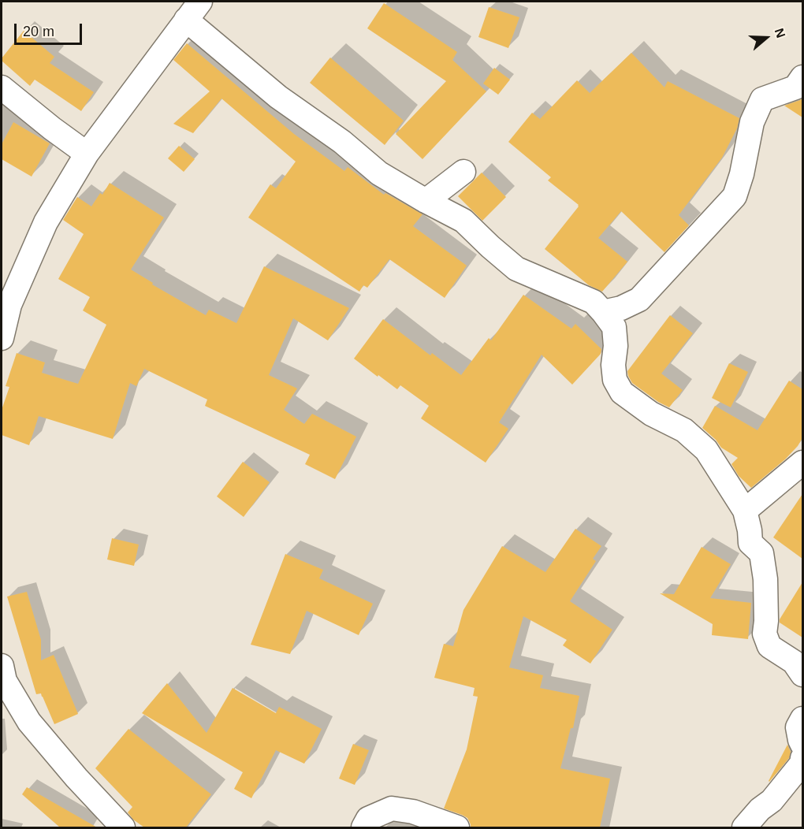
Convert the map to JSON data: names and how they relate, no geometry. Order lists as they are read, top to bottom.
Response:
{
  "scale_bar": "20 m",
  "north": "right"
}
